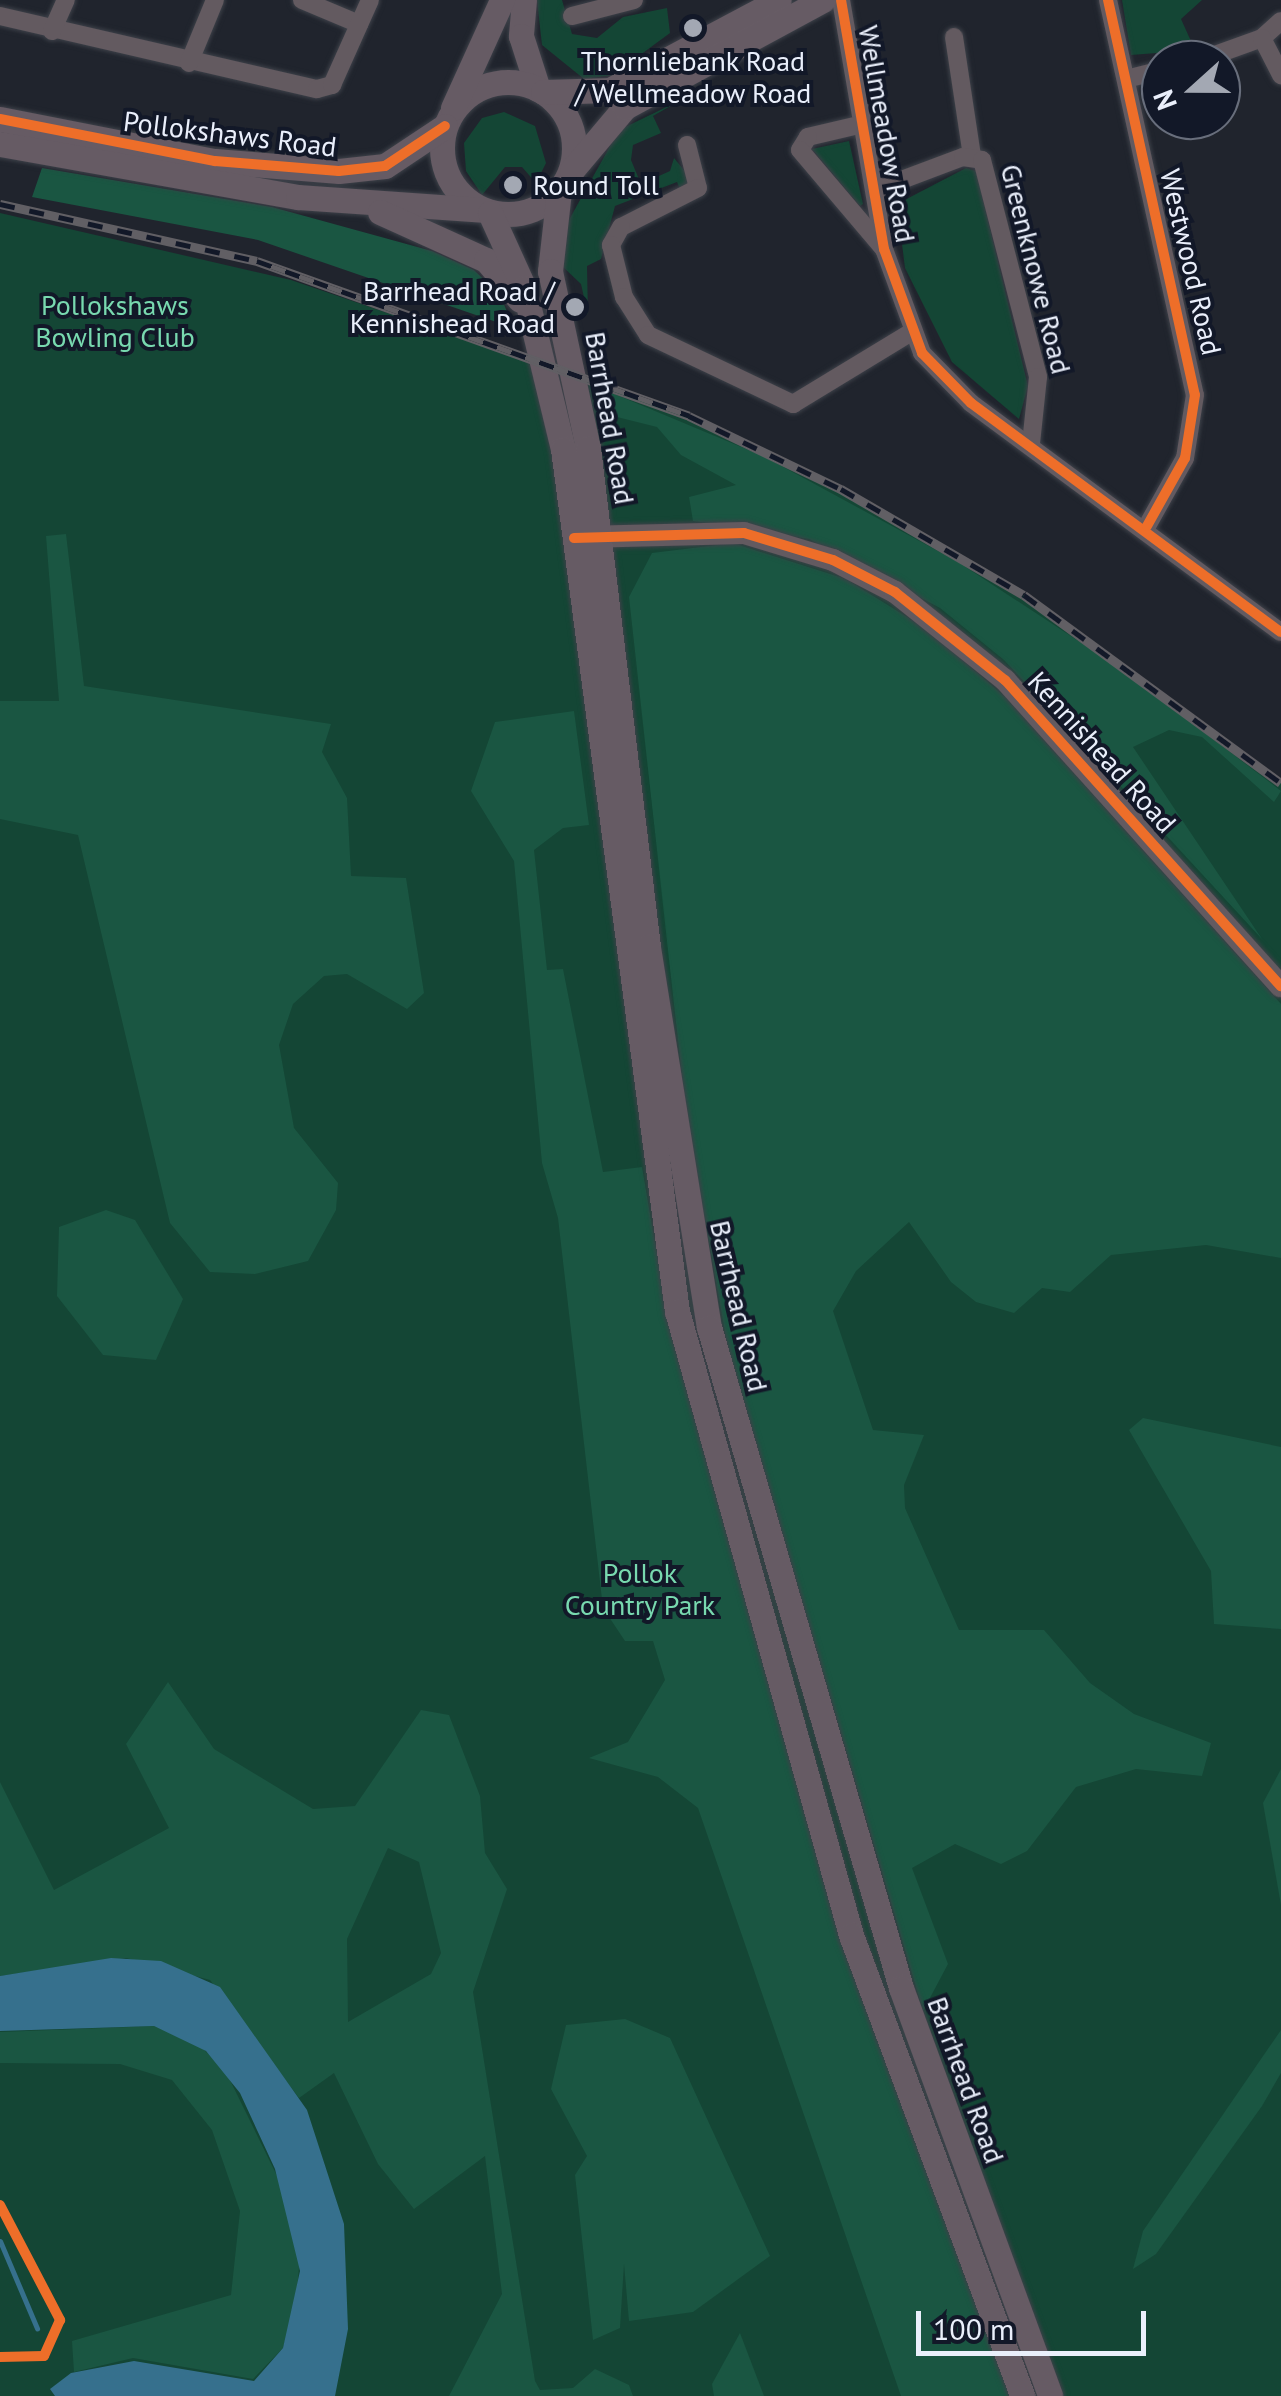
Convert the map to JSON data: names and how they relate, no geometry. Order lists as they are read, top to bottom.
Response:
{
  "streets": {
    "main road": ["Pollokshaws Road", "Barrhead Road"],
    "street": [
      "Wellmeadow Road",
      "Westwood Road",
      "Greenknowe Road",
      "Kennishead Road"
    ]
  },
  "crossings": [
    ["Pollokshaws Road", "Barrhead Road"],
    ["Wellmeadow Road", "Westwood Road"],
    ["Wellmeadow Road", "Greenknowe Road"],
    ["Barrhead Road", "Kennishead Road"]
  ],
  "parks": ["Pollokshaws Bowling Club", "Pollok Country Park"],
  "places": ["Thornliebank Road / Wellmeadow Road", "Round Toll", "Barrhead Road / Kennishead Road"],
  "scale_bar": "100 m",
  "north": "left"
}
